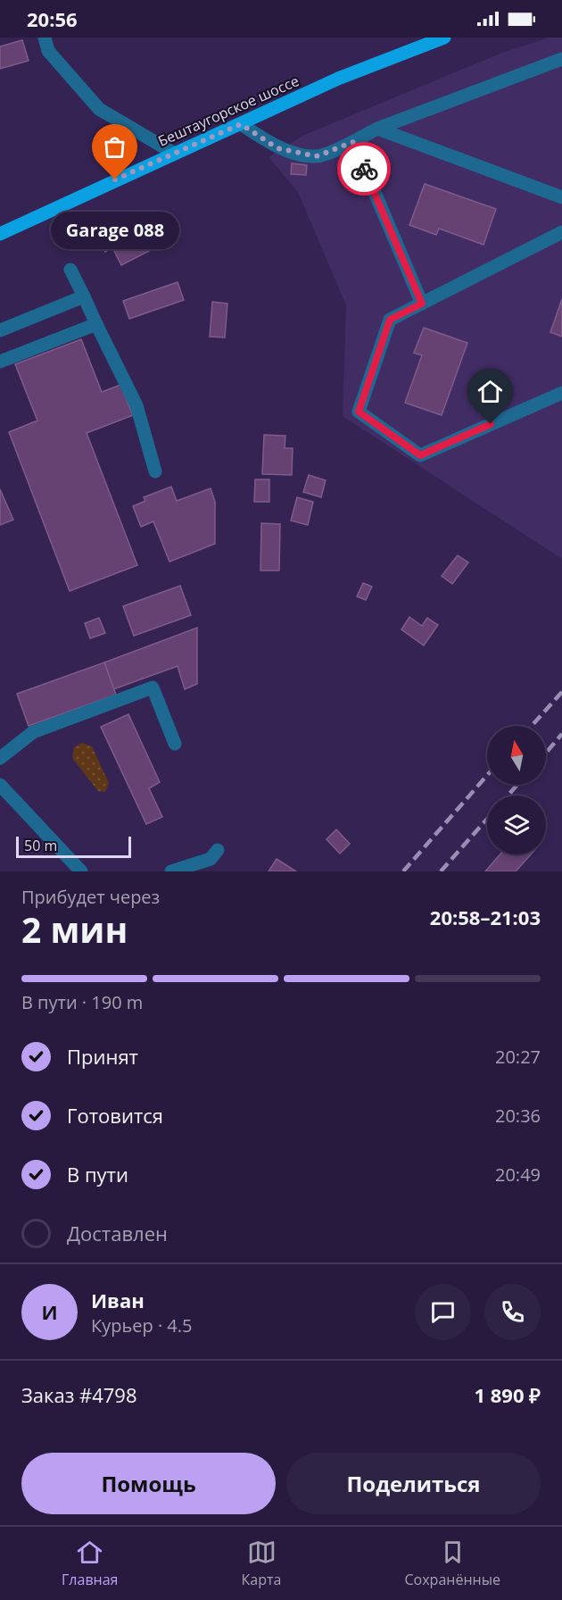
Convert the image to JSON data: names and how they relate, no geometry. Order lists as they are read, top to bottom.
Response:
{
  "streets": {
    "main road": ["Бештаугорское шоссе"]
  },
  "places": ["Garage 088"],
  "scale_bar": "50 m",
  "north": "top",
  "page": {
    "status": "20:56",
    "bubble": "Garage 088",
    "scale": "50 m",
    "heading": ["2 мин", "Прибудет через", "20:58–21:03"],
    "panel": [
      "Иван",
      "Курьер · 4.5",
      "Заказ #4798",
      "1 890 ₽"
    ],
    "bar": "В пути · 190 m",
    "list": [
      ["Принят", "20:27"],
      ["Готовится", "20:36"],
      ["В пути", "20:49"],
      "Доставлен"
    ],
    "round": "И",
    "buttons": ["Помощь", "Поделиться"],
    "tabs": ["Главная", "Карта", "Сохранённые"]
  }
}
